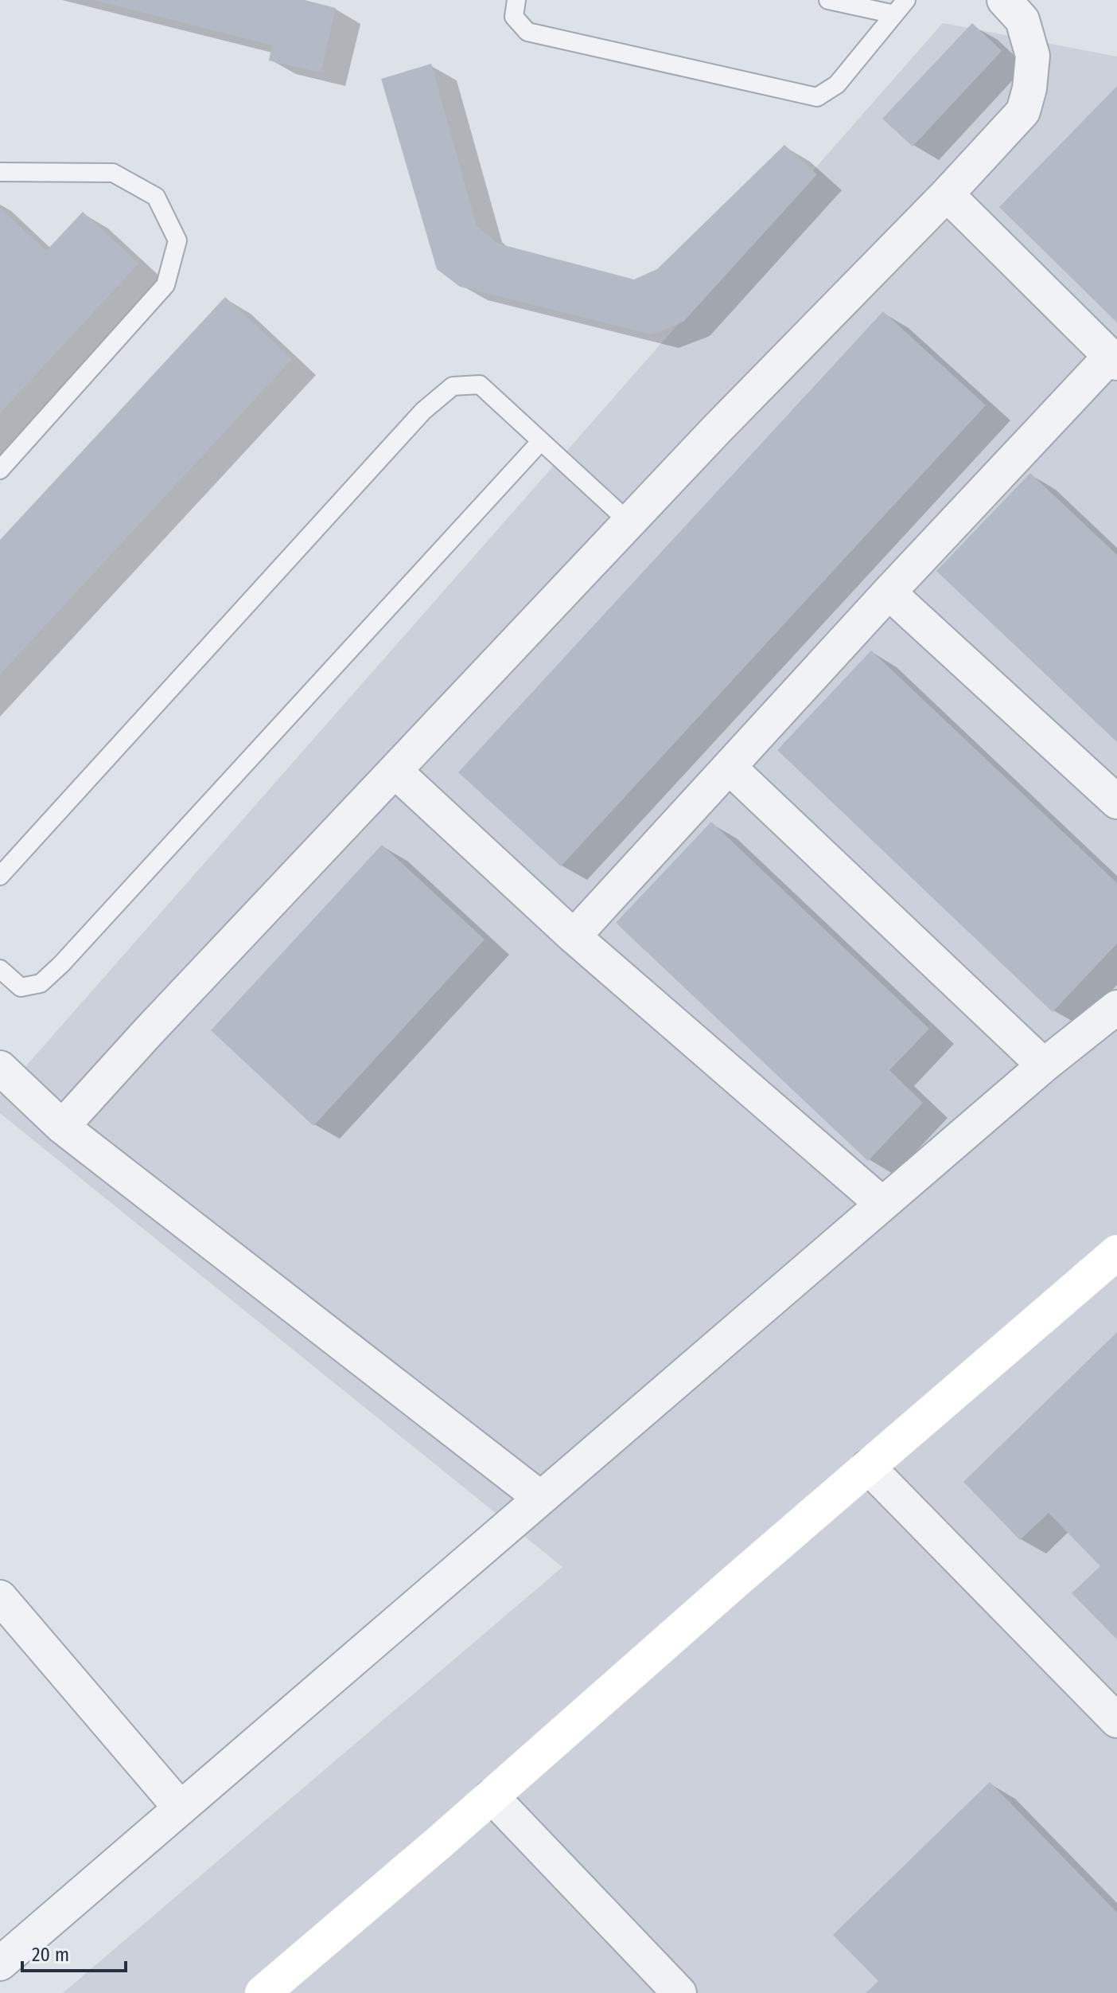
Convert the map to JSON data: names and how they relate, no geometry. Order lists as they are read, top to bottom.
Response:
{
  "scale_bar": "20 m"
}
